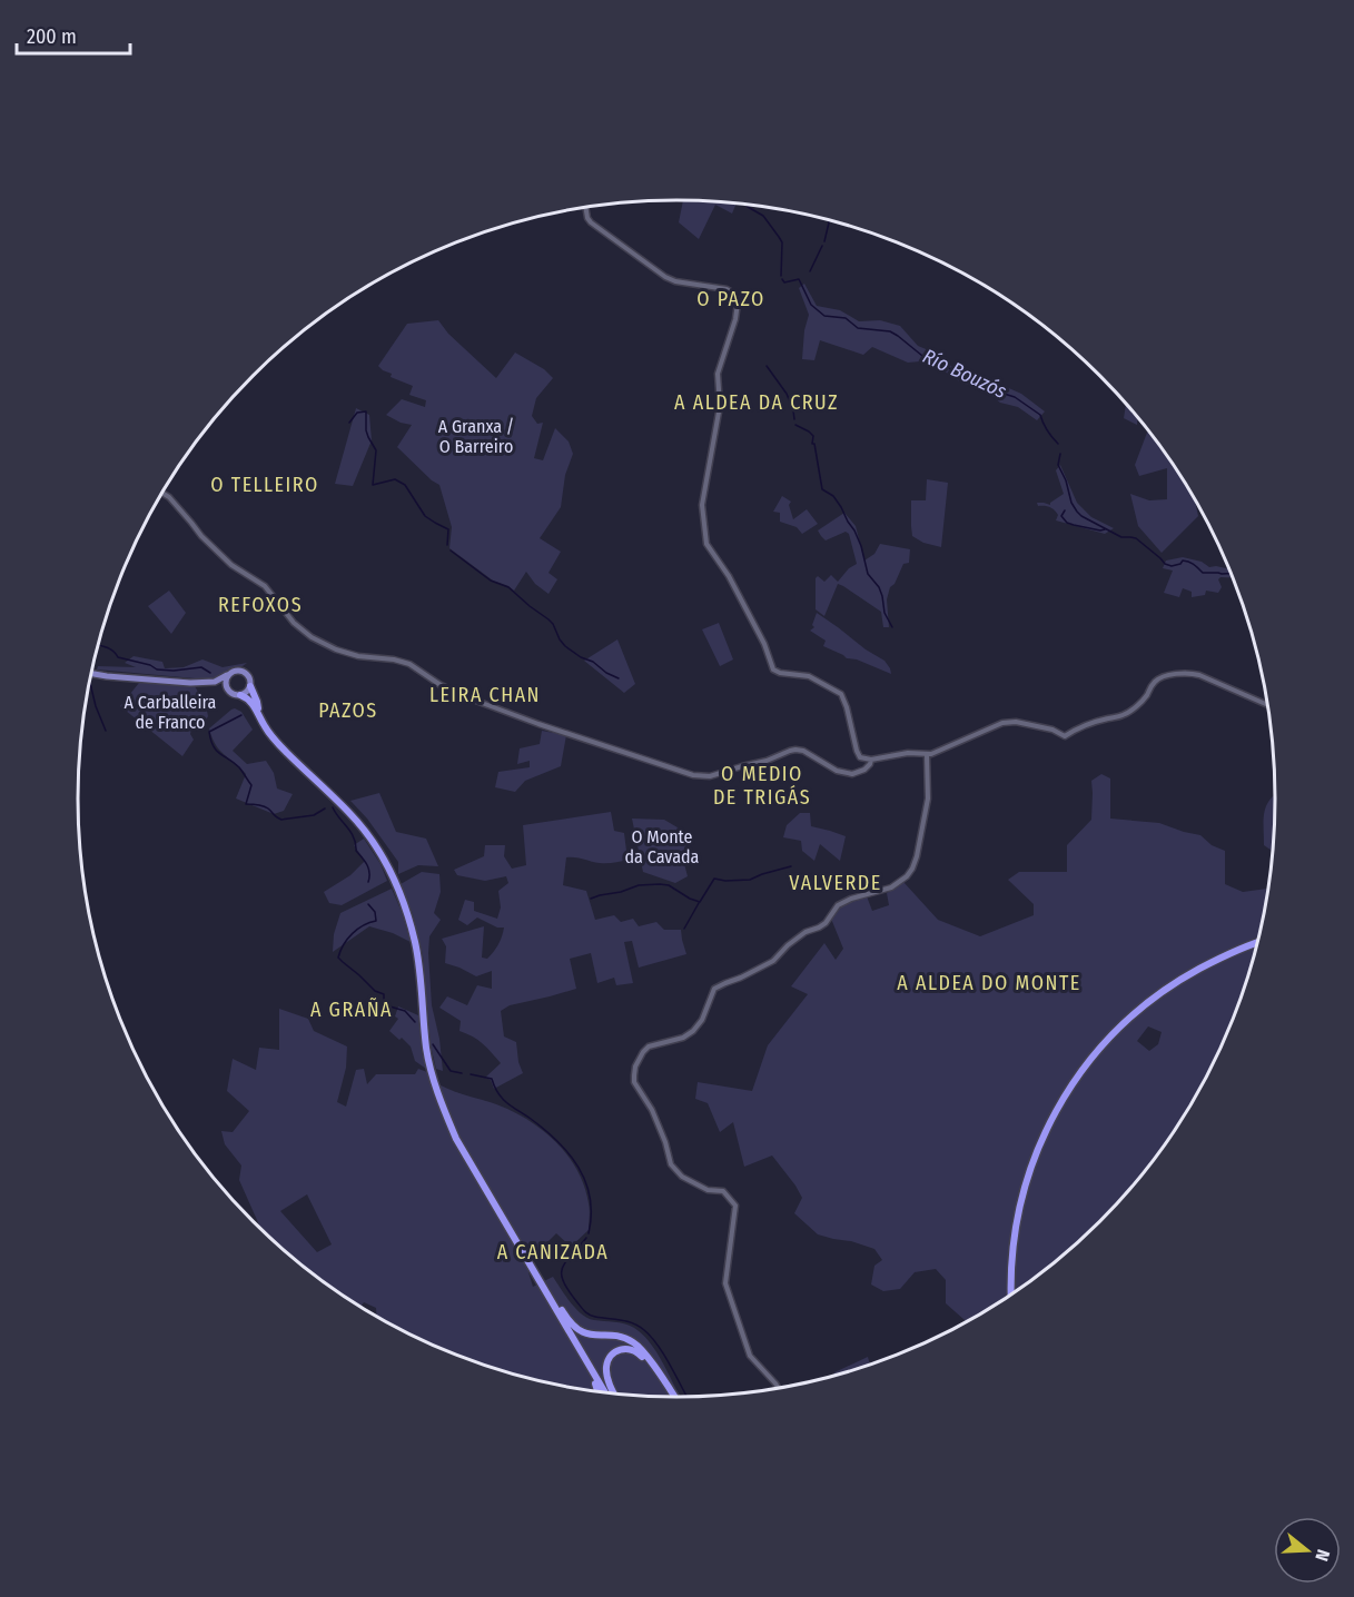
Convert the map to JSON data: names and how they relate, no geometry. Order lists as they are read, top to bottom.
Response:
{
  "districts": [
    "O PAZO",
    "A ALDEA DA CRUZ",
    "O TELLEIRO",
    "REFOXOS",
    "LEIRA CHAN",
    "PAZOS",
    "O MEDIO DE TRIGÁS",
    "VALVERDE",
    "A ALDEA DO MONTE",
    "A GRAÑA",
    "A CANIZADA"
  ],
  "water": ["Río Bouzós"],
  "parks": ["A Granxa / O Barreiro", "A Carballeira de Franco", "O Monte da Cavada"],
  "scale_bar": "200 m",
  "north": "right"
}
